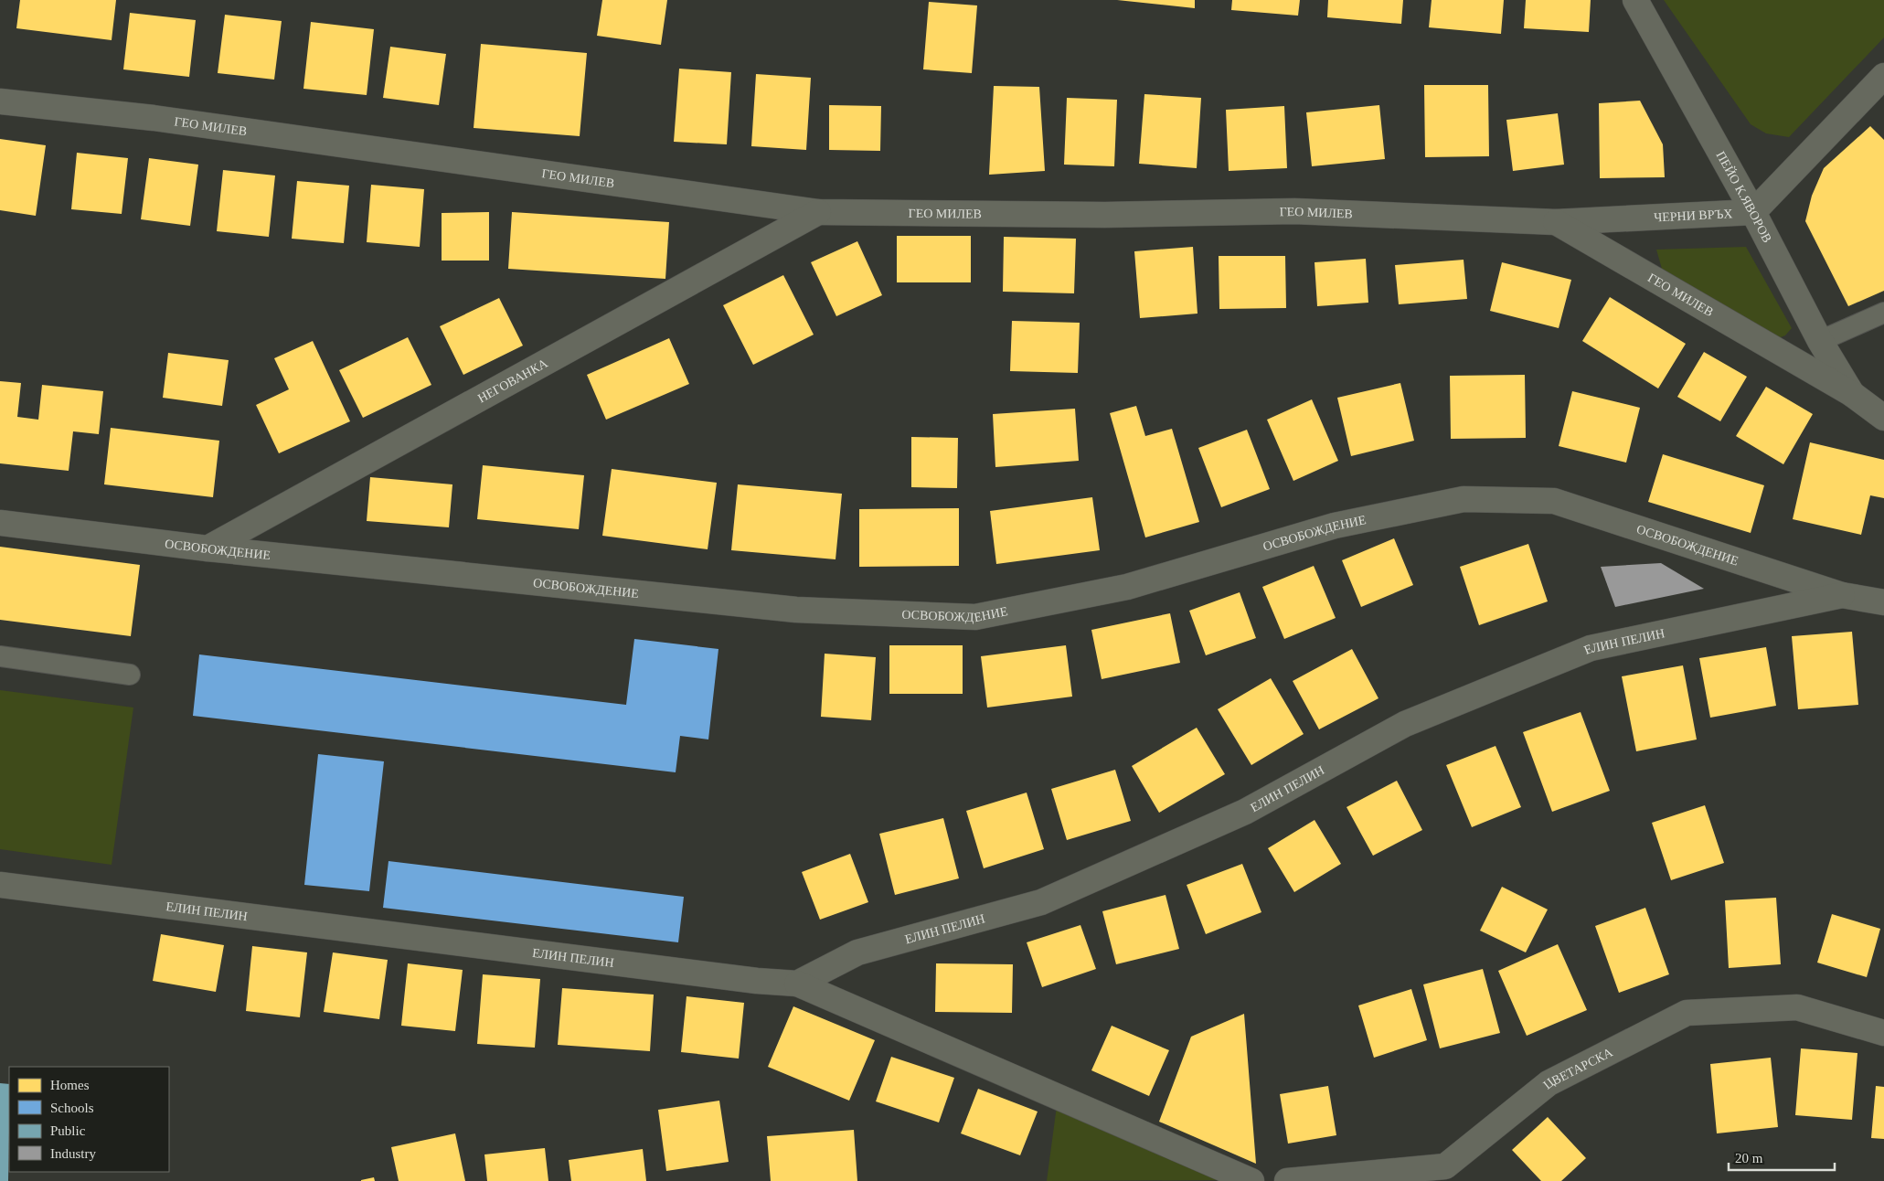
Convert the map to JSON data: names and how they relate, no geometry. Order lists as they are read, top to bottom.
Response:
{
  "streets": {
    "street": [
      "ГЕО МИЛЕВ",
      "ПЕЙО К.ЯВОРОВ",
      "ЧЕРНИ ВРЪХ",
      "НЕГОВАНКА",
      "ОСВОБОЖДЕНИЕ",
      "ЕЛИН ПЕЛИН",
      "ЦВЕТАРСКА"
    ]
  },
  "crossings": [
    ["ГЕО МИЛЕВ", "ПЕЙО К.ЯВОРОВ"],
    ["ГЕО МИЛЕВ", "ЧЕРНИ ВРЪХ"],
    ["ГЕО МИЛЕВ", "НЕГОВАНКА"],
    ["ПЕЙО К.ЯВОРОВ", "ЧЕРНИ ВРЪХ"],
    ["НЕГОВАНКА", "ОСВОБОЖДЕНИЕ"],
    ["ОСВОБОЖДЕНИЕ", "ЕЛИН ПЕЛИН"]
  ],
  "legend": [
    "Homes",
    "Schools",
    "Public",
    "Industry"
  ],
  "scale_bar": "20 m"
}
